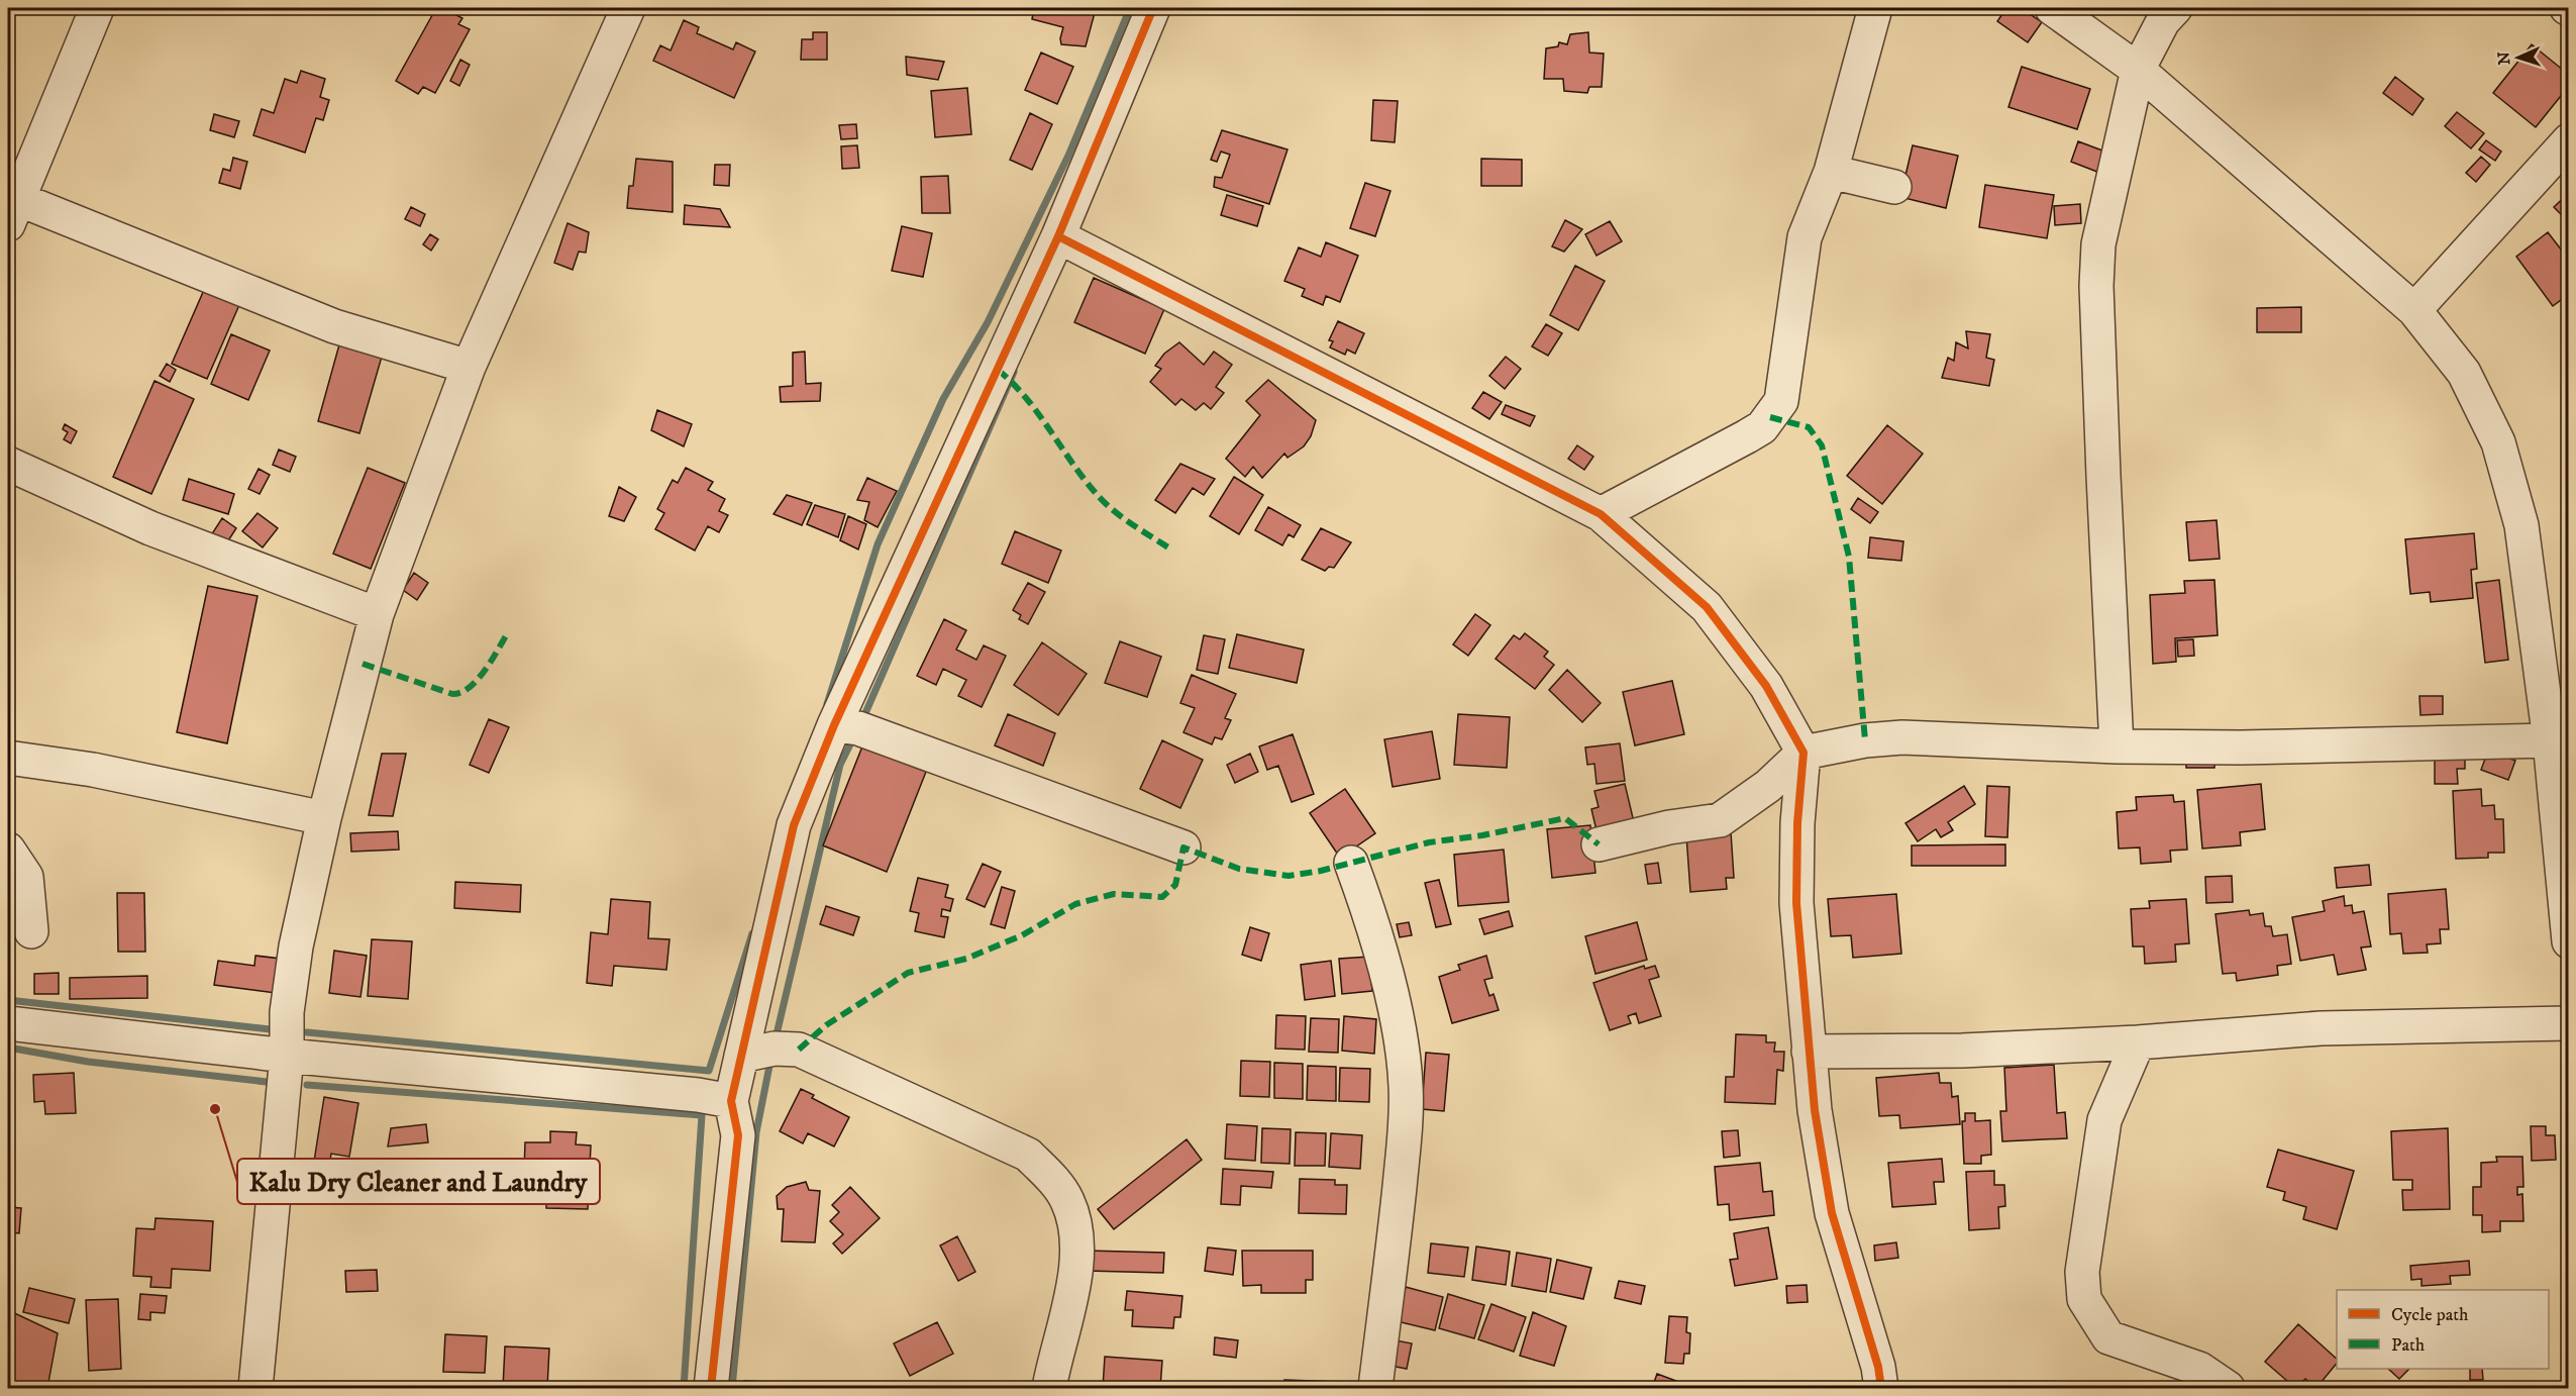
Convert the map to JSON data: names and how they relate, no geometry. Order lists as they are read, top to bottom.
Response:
{
  "places": ["Kalu Dry Cleaner and Laundry"],
  "legend": ["Cycle path", "Path"],
  "north": "left"
}
